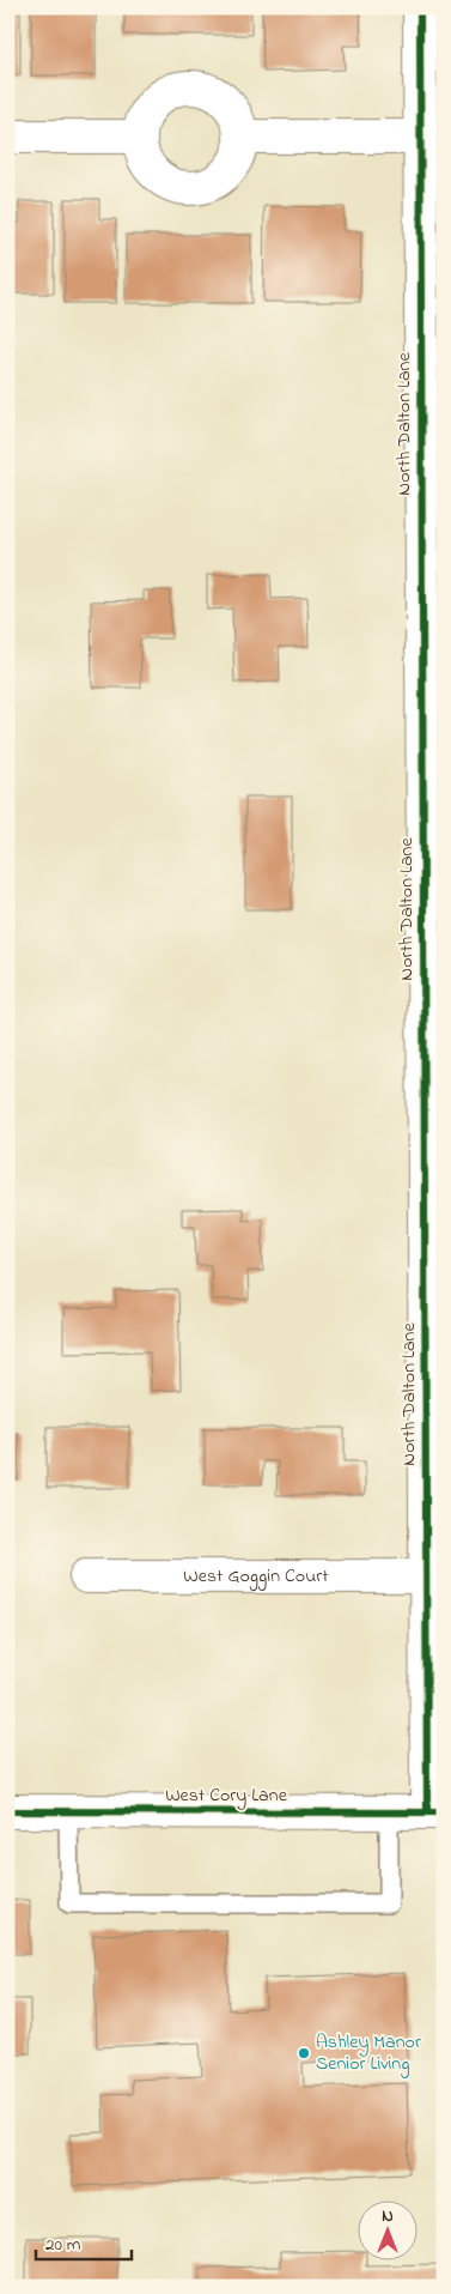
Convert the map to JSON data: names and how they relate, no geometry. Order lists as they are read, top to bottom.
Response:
{
  "streets": {
    "street": ["North Dalton Lane", "West Goggin Court", "West Cory Lane"]
  },
  "crossings": [
    ["North Dalton Lane", "West Goggin Court"],
    ["North Dalton Lane", "West Cory Lane"]
  ],
  "places": ["Ashley Manor Senior Living"],
  "scale_bar": "20 m",
  "north": "top"
}
